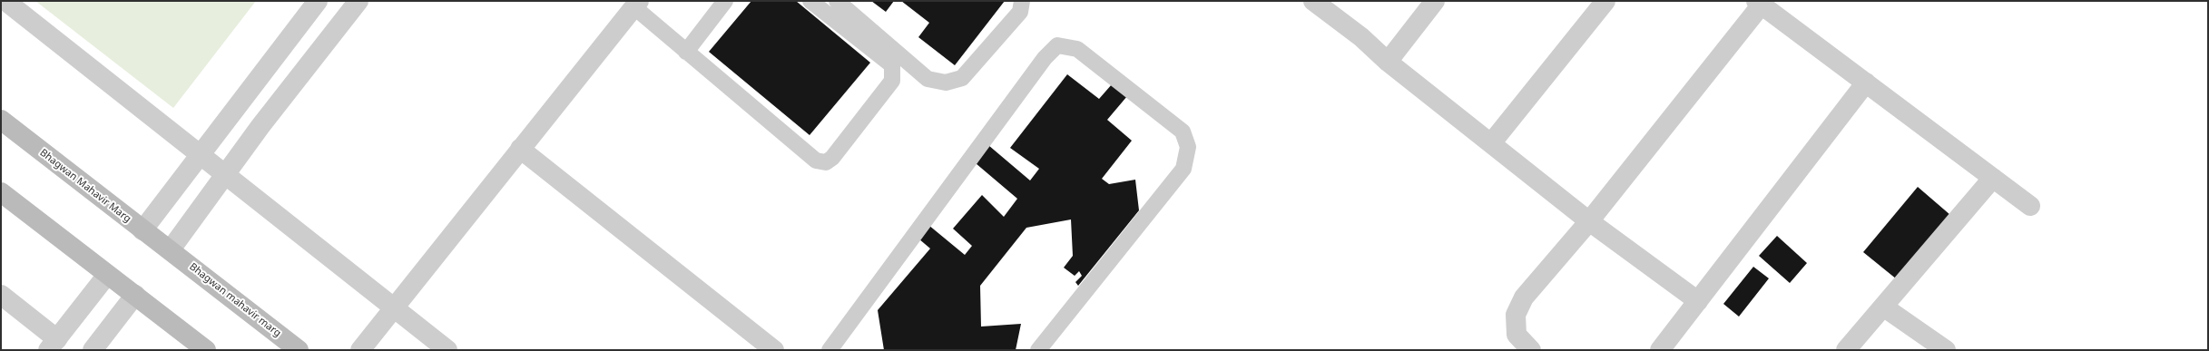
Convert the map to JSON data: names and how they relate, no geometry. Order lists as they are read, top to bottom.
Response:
{
  "streets": {
    "main road": ["Bhagwan Mahavir Marg", "Bhagwan mahavir marg"]
  },
  "crossings": [
    ["Bhagwan Mahavir Marg", "Bhagwan mahavir marg"]
  ]
}
